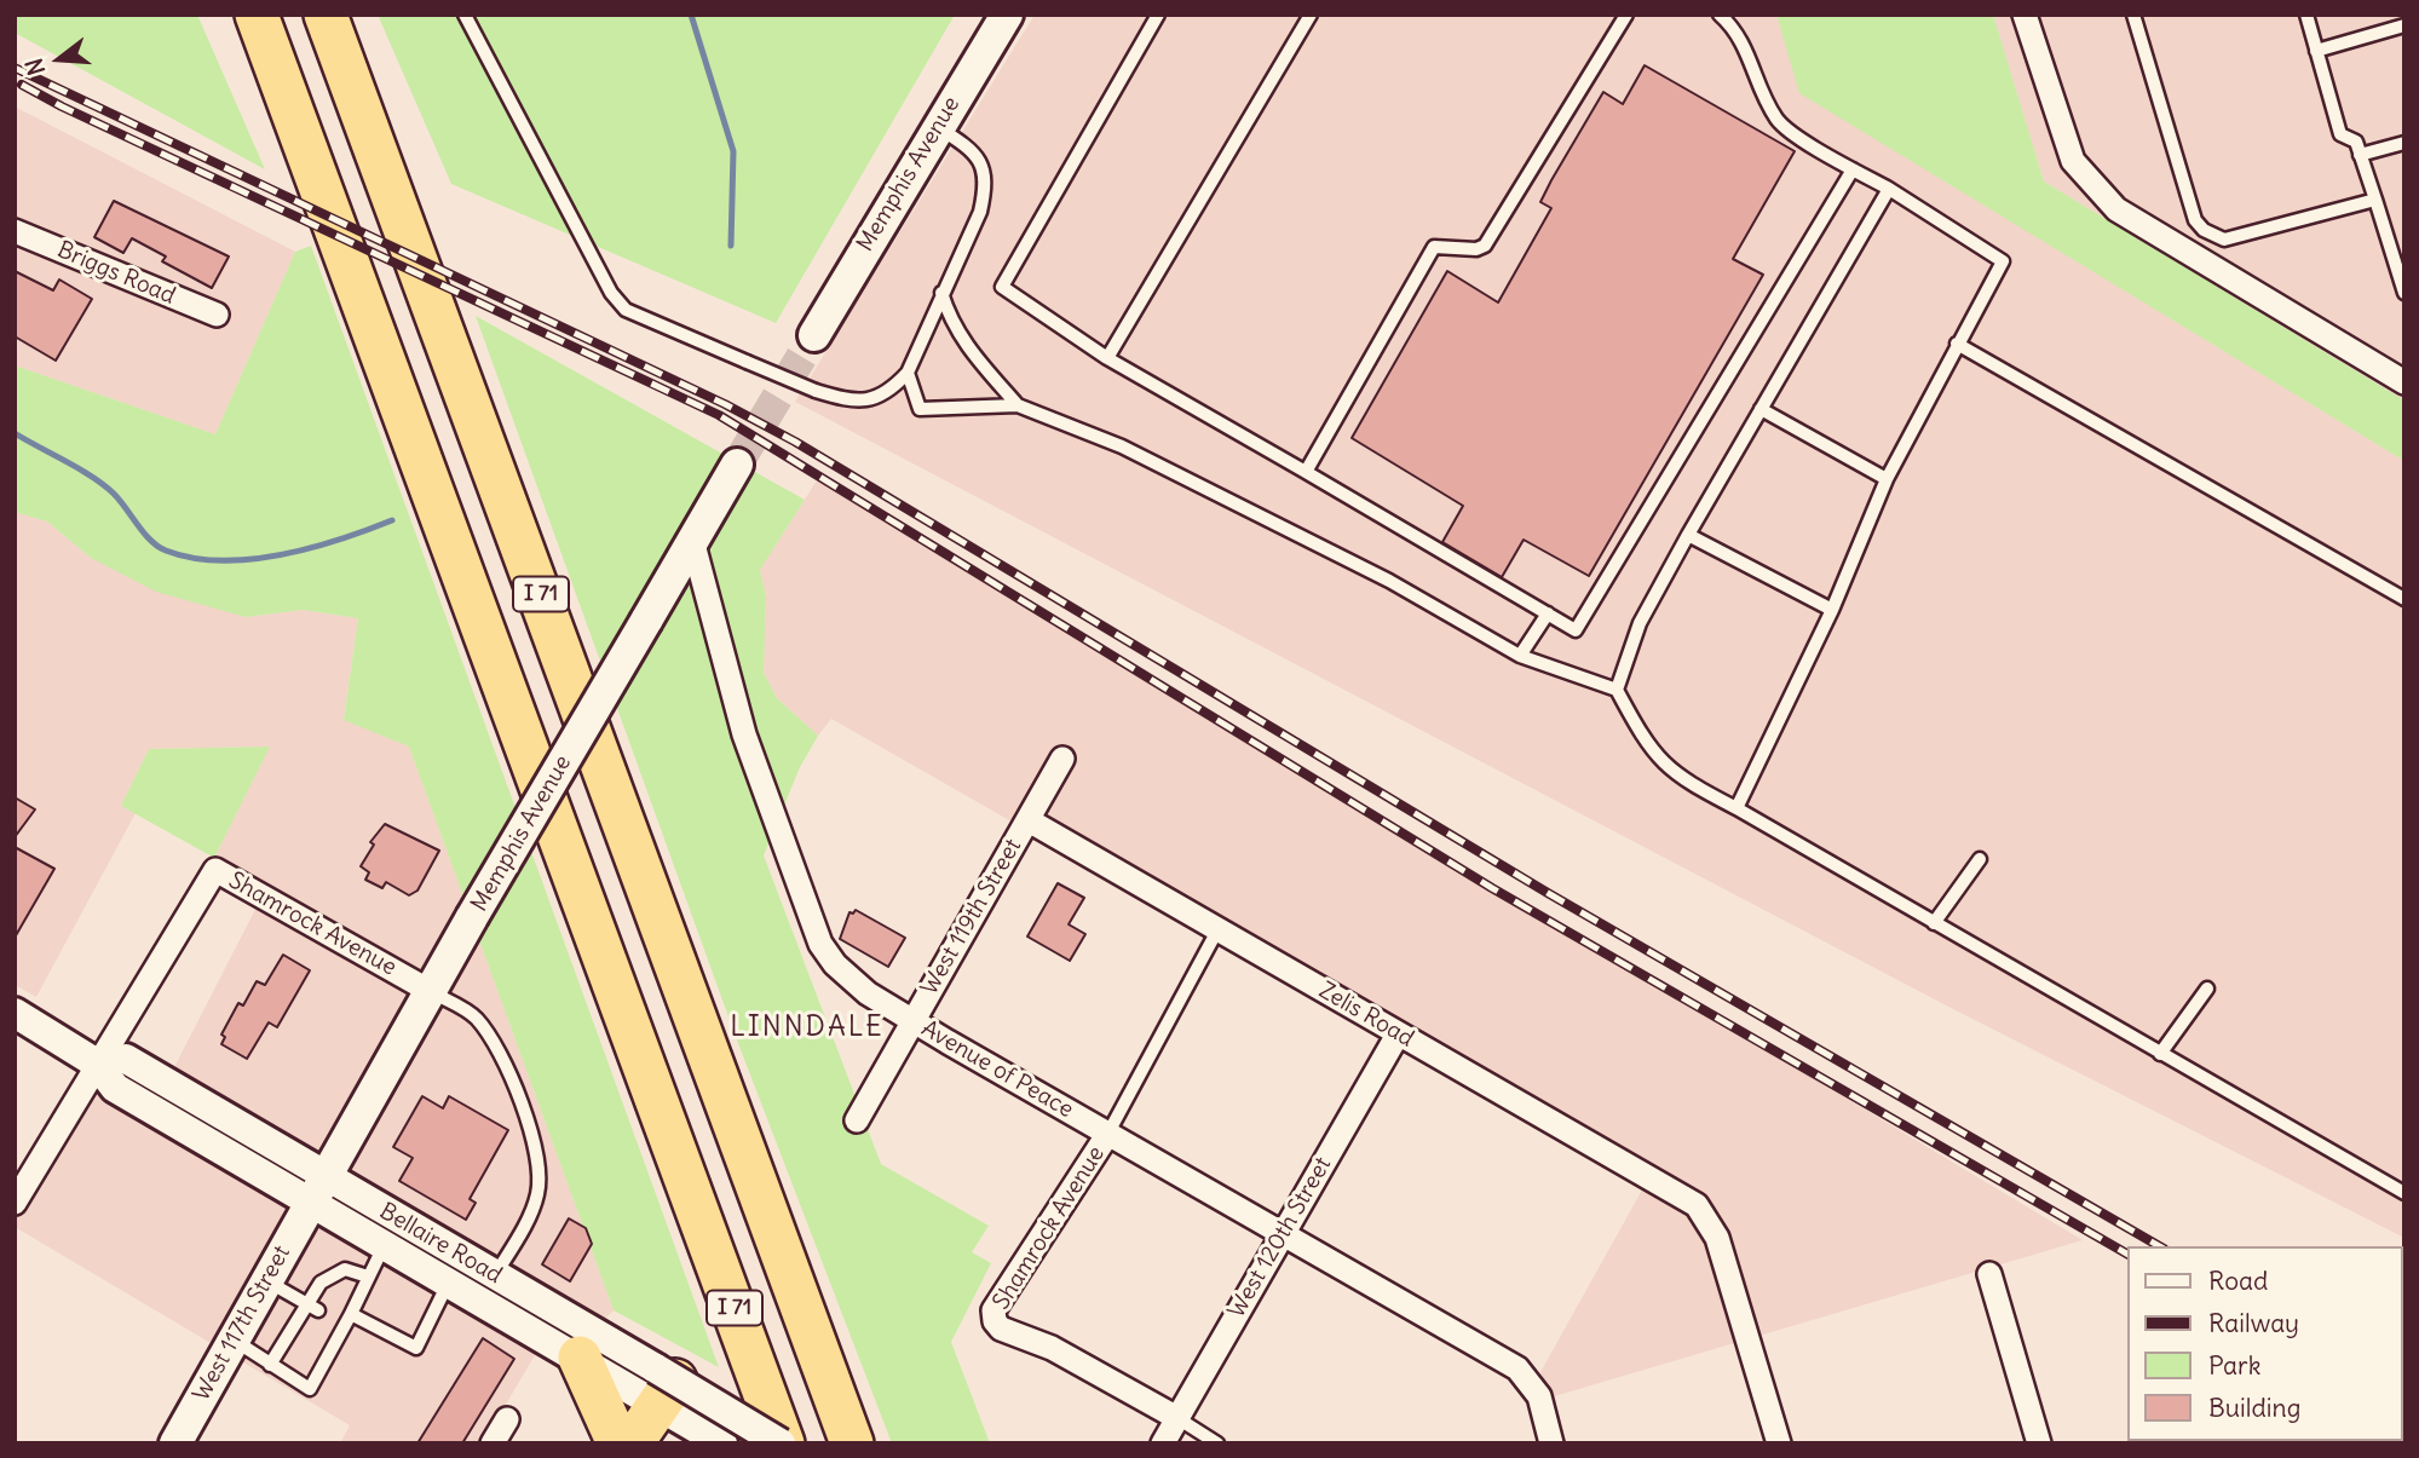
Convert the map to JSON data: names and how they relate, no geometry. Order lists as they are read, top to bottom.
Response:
{
  "streets": {
    "highway": ["I 71"],
    "main road": ["Memphis Avenue", "West 117th Street"],
    "street": [
      "Briggs Road",
      "West 119th Street",
      "Shamrock Avenue",
      "Zelis Road",
      "Avenue of Peace",
      "West 120th Street",
      "Bellaire Road"
    ]
  },
  "crossings": [
    ["Memphis Avenue", "Shamrock Avenue"],
    ["Memphis Avenue", "Avenue of Peace"],
    ["Memphis Avenue", "Bellaire Road"],
    ["Memphis Avenue", "West 117th Street"],
    ["I 71", "Bellaire Road"],
    ["West 119th Street", "Zelis Road"],
    ["West 119th Street", "Avenue of Peace"],
    ["Shamrock Avenue", "Avenue of Peace"],
    ["Shamrock Avenue", "West 120th Street"],
    ["Shamrock Avenue", "Bellaire Road"],
    ["Zelis Road", "West 120th Street"],
    ["Avenue of Peace", "West 120th Street"],
    ["Bellaire Road", "West 117th Street"]
  ],
  "districts": ["LINNDALE"],
  "legend": [
    "Road",
    "Railway",
    "Park",
    "Building"
  ],
  "north": "left"
}
